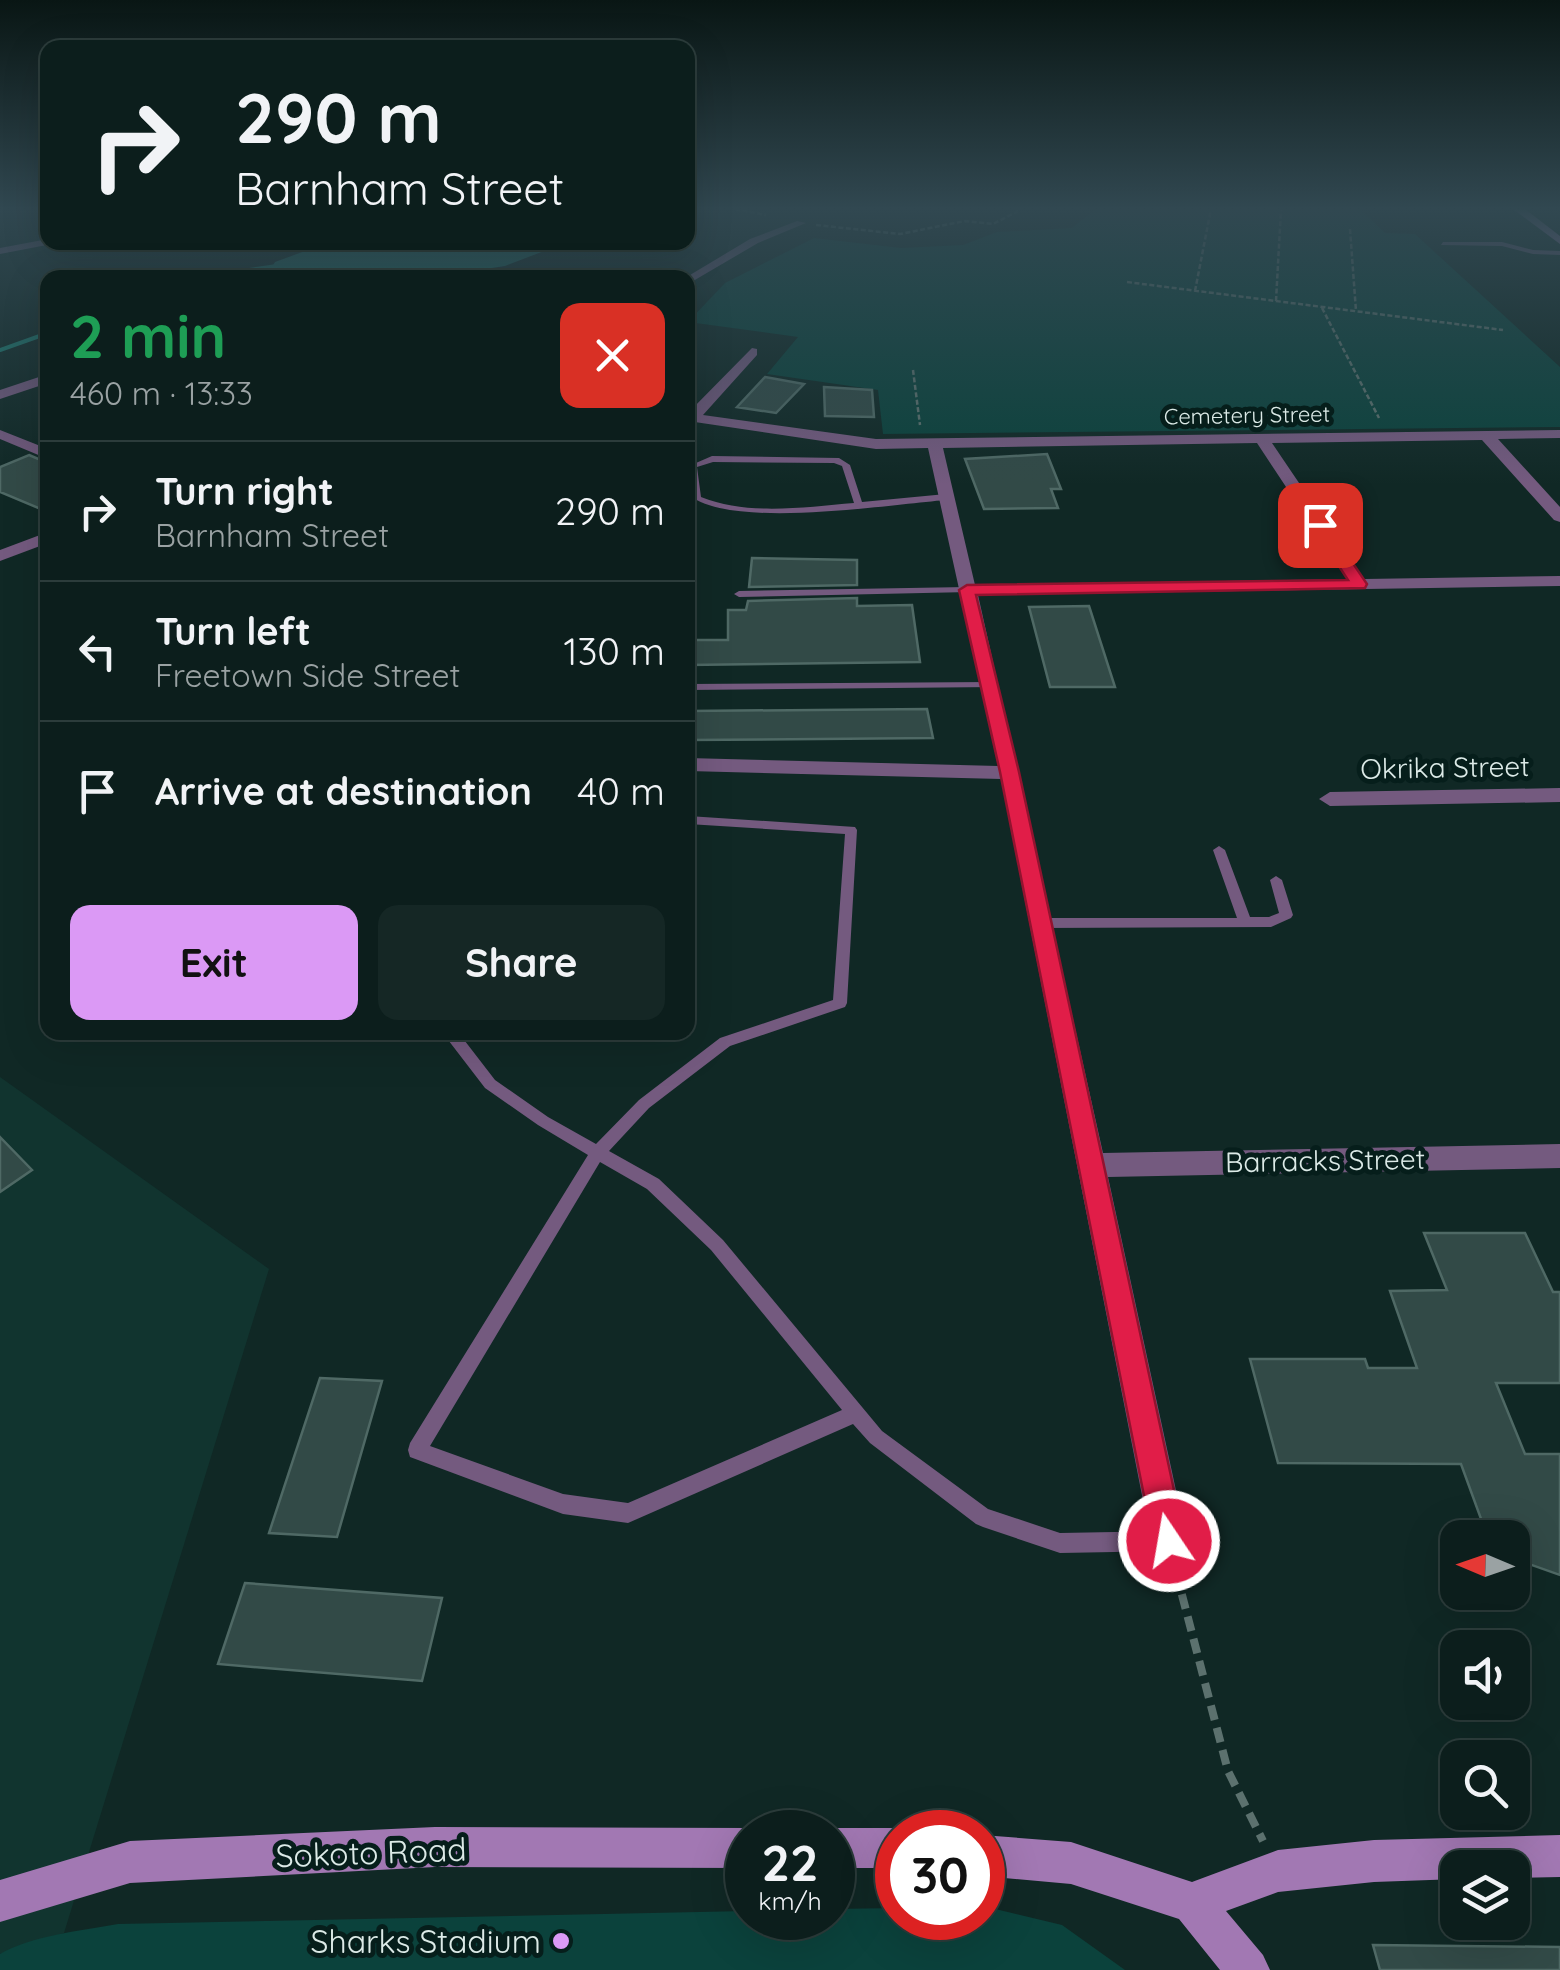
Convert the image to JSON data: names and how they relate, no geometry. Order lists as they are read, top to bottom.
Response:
{
  "streets": {
    "street": [
      "Cemetery Street",
      "Okrika Street",
      "Barracks Street",
      "Sokoto Road"
    ]
  },
  "places": ["Sharks Stadium"],
  "north": "left",
  "page": {
    "turn": ["290 m", "Barnham Street"],
    "heading": ["2 min", "460 m · 13:33"],
    "list": [
      {
        "name": "Turn right",
        "note": "Barnham Street",
        "value": "290 m"
      },
      {
        "name": "Turn left",
        "note": "Freetown Side Street",
        "value": "130 m"
      },
      {
        "name": "Arrive at destination",
        "value": "40 m"
      }
    ],
    "buttons": ["Exit", "Share"],
    "speed": "22 km/h",
    "limit": "30"
  }
}
